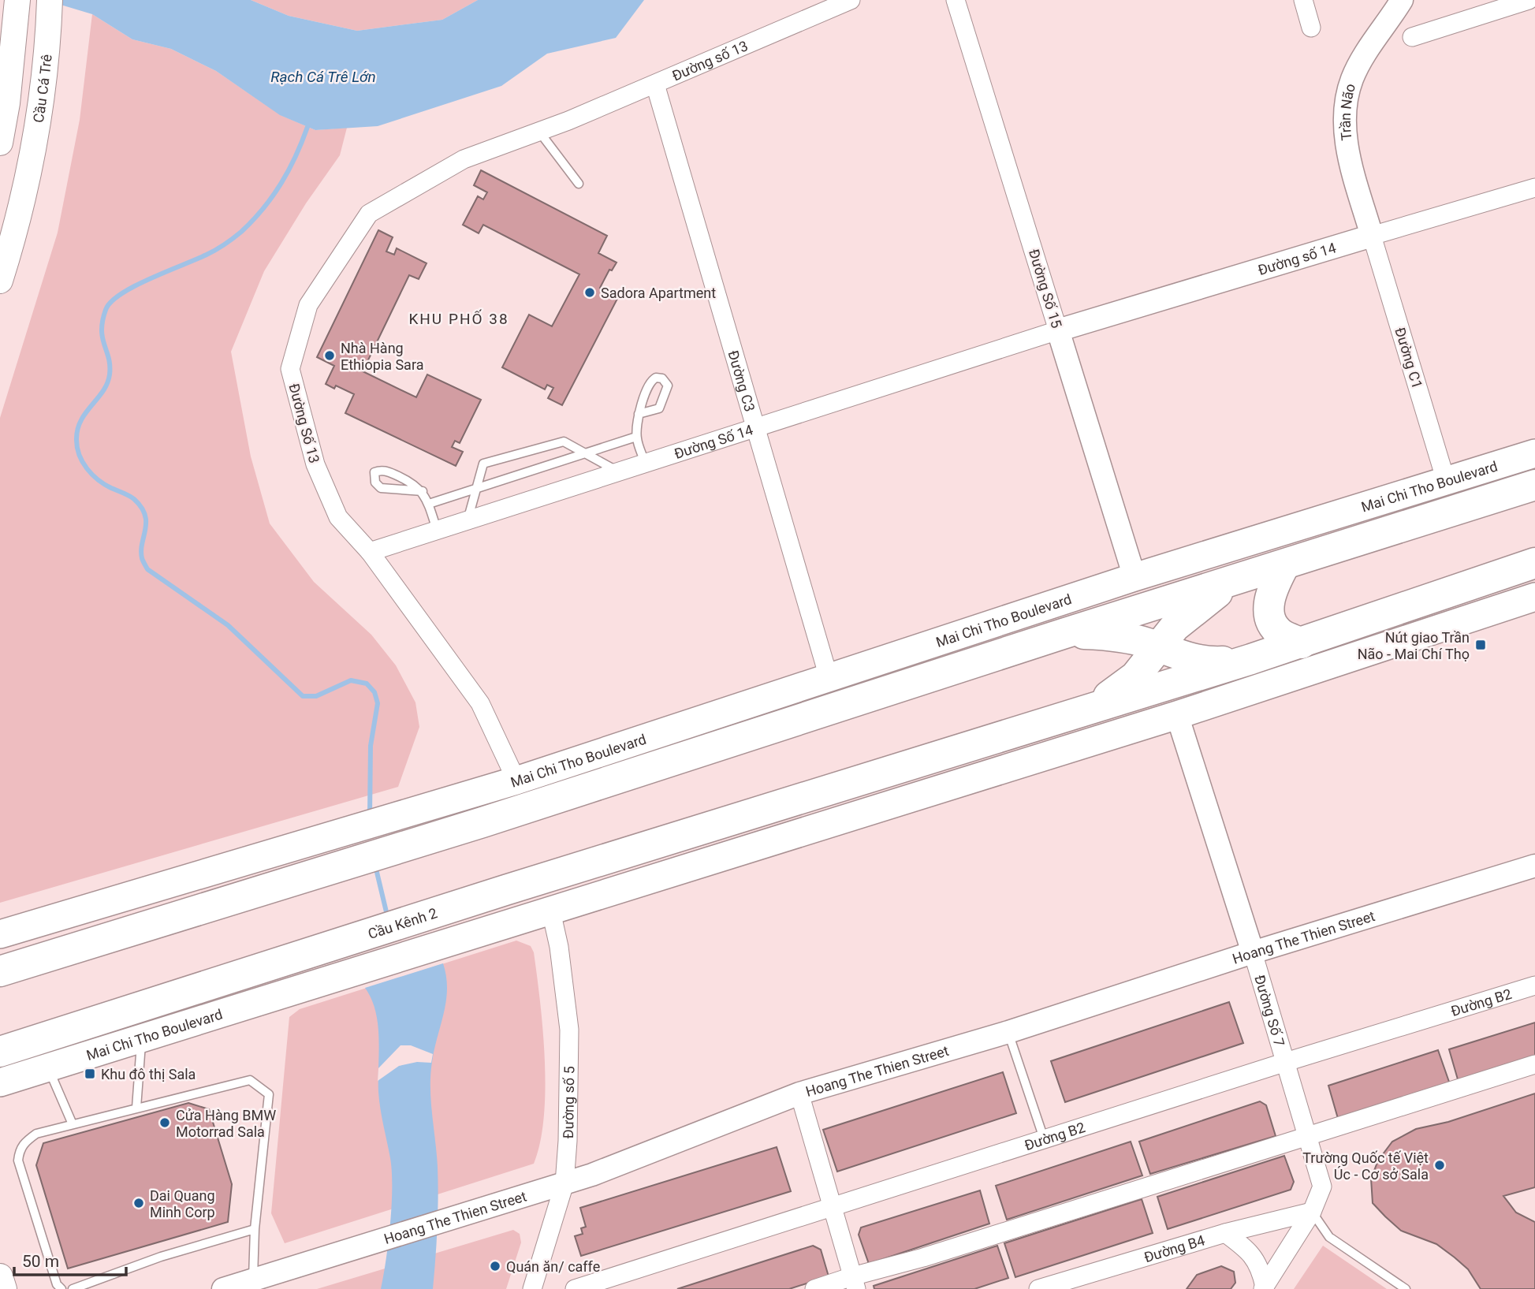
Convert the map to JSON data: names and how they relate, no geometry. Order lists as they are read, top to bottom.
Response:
{
  "streets": {
    "highway": ["Cầu Kênh 2"],
    "main road": ["Cầu Cá Trê", "Mai Chi Tho Boulevard"],
    "street": [
      "Đường số 13",
      "Trần Não",
      "Đường số 14",
      "Đường Số 15",
      "Đường C1",
      "Đường C3",
      "Đường Số 13",
      "Đường Số 14",
      "Hoang The Thien Street",
      "Đường B2",
      "Đường Số 7",
      "Đường số 5",
      "Đường B4"
    ]
  },
  "crossings": [
    ["Đường số 13", "Đường C3"],
    ["Đường số 13", "Đường Số 13"],
    ["Trần Não", "Đường số 14"],
    ["Trần Não", "Đường C1"],
    ["Đường số 14", "Đường Số 15"],
    ["Đường số 14", "Đường C1"],
    ["Đường số 14", "Đường Số 14"],
    ["Đường Số 15", "Đường Số 14"],
    ["Đường Số 15", "Mai Chi Tho Boulevard"],
    ["Đường C1", "Mai Chi Tho Boulevard"],
    ["Đường C3", "Đường Số 14"],
    ["Đường C3", "Mai Chi Tho Boulevard"],
    ["Đường Số 13", "Đường Số 14"],
    ["Đường Số 13", "Mai Chi Tho Boulevard"],
    ["Mai Chi Tho Boulevard", "Đường số 5"],
    ["Hoang The Thien Street", "Đường Số 7"],
    ["Hoang The Thien Street", "Đường số 5"],
    ["Đường B2", "Đường Số 7"],
    ["Đường Số 7", "Đường B4"]
  ],
  "districts": ["KHU PHỐ 38"],
  "water": ["Rạch Cá Trê Lớn"],
  "places": {
    "other": [
      "Sadora Apartment",
      "Nhà Hàng Ethiopia Sara",
      "Cửa Hàng BMW Motorrad Sala",
      "Trường Quốc tế Việt Úc - Cơ sở Sala",
      "Dai Quang Minh Corp",
      "Quán ăn/ caffe"
    ],
    "transit": ["Nút giao Trần Não - Mai Chí Thọ", "Khu đô thị Sala"]
  },
  "scale_bar": "50 m"
}
